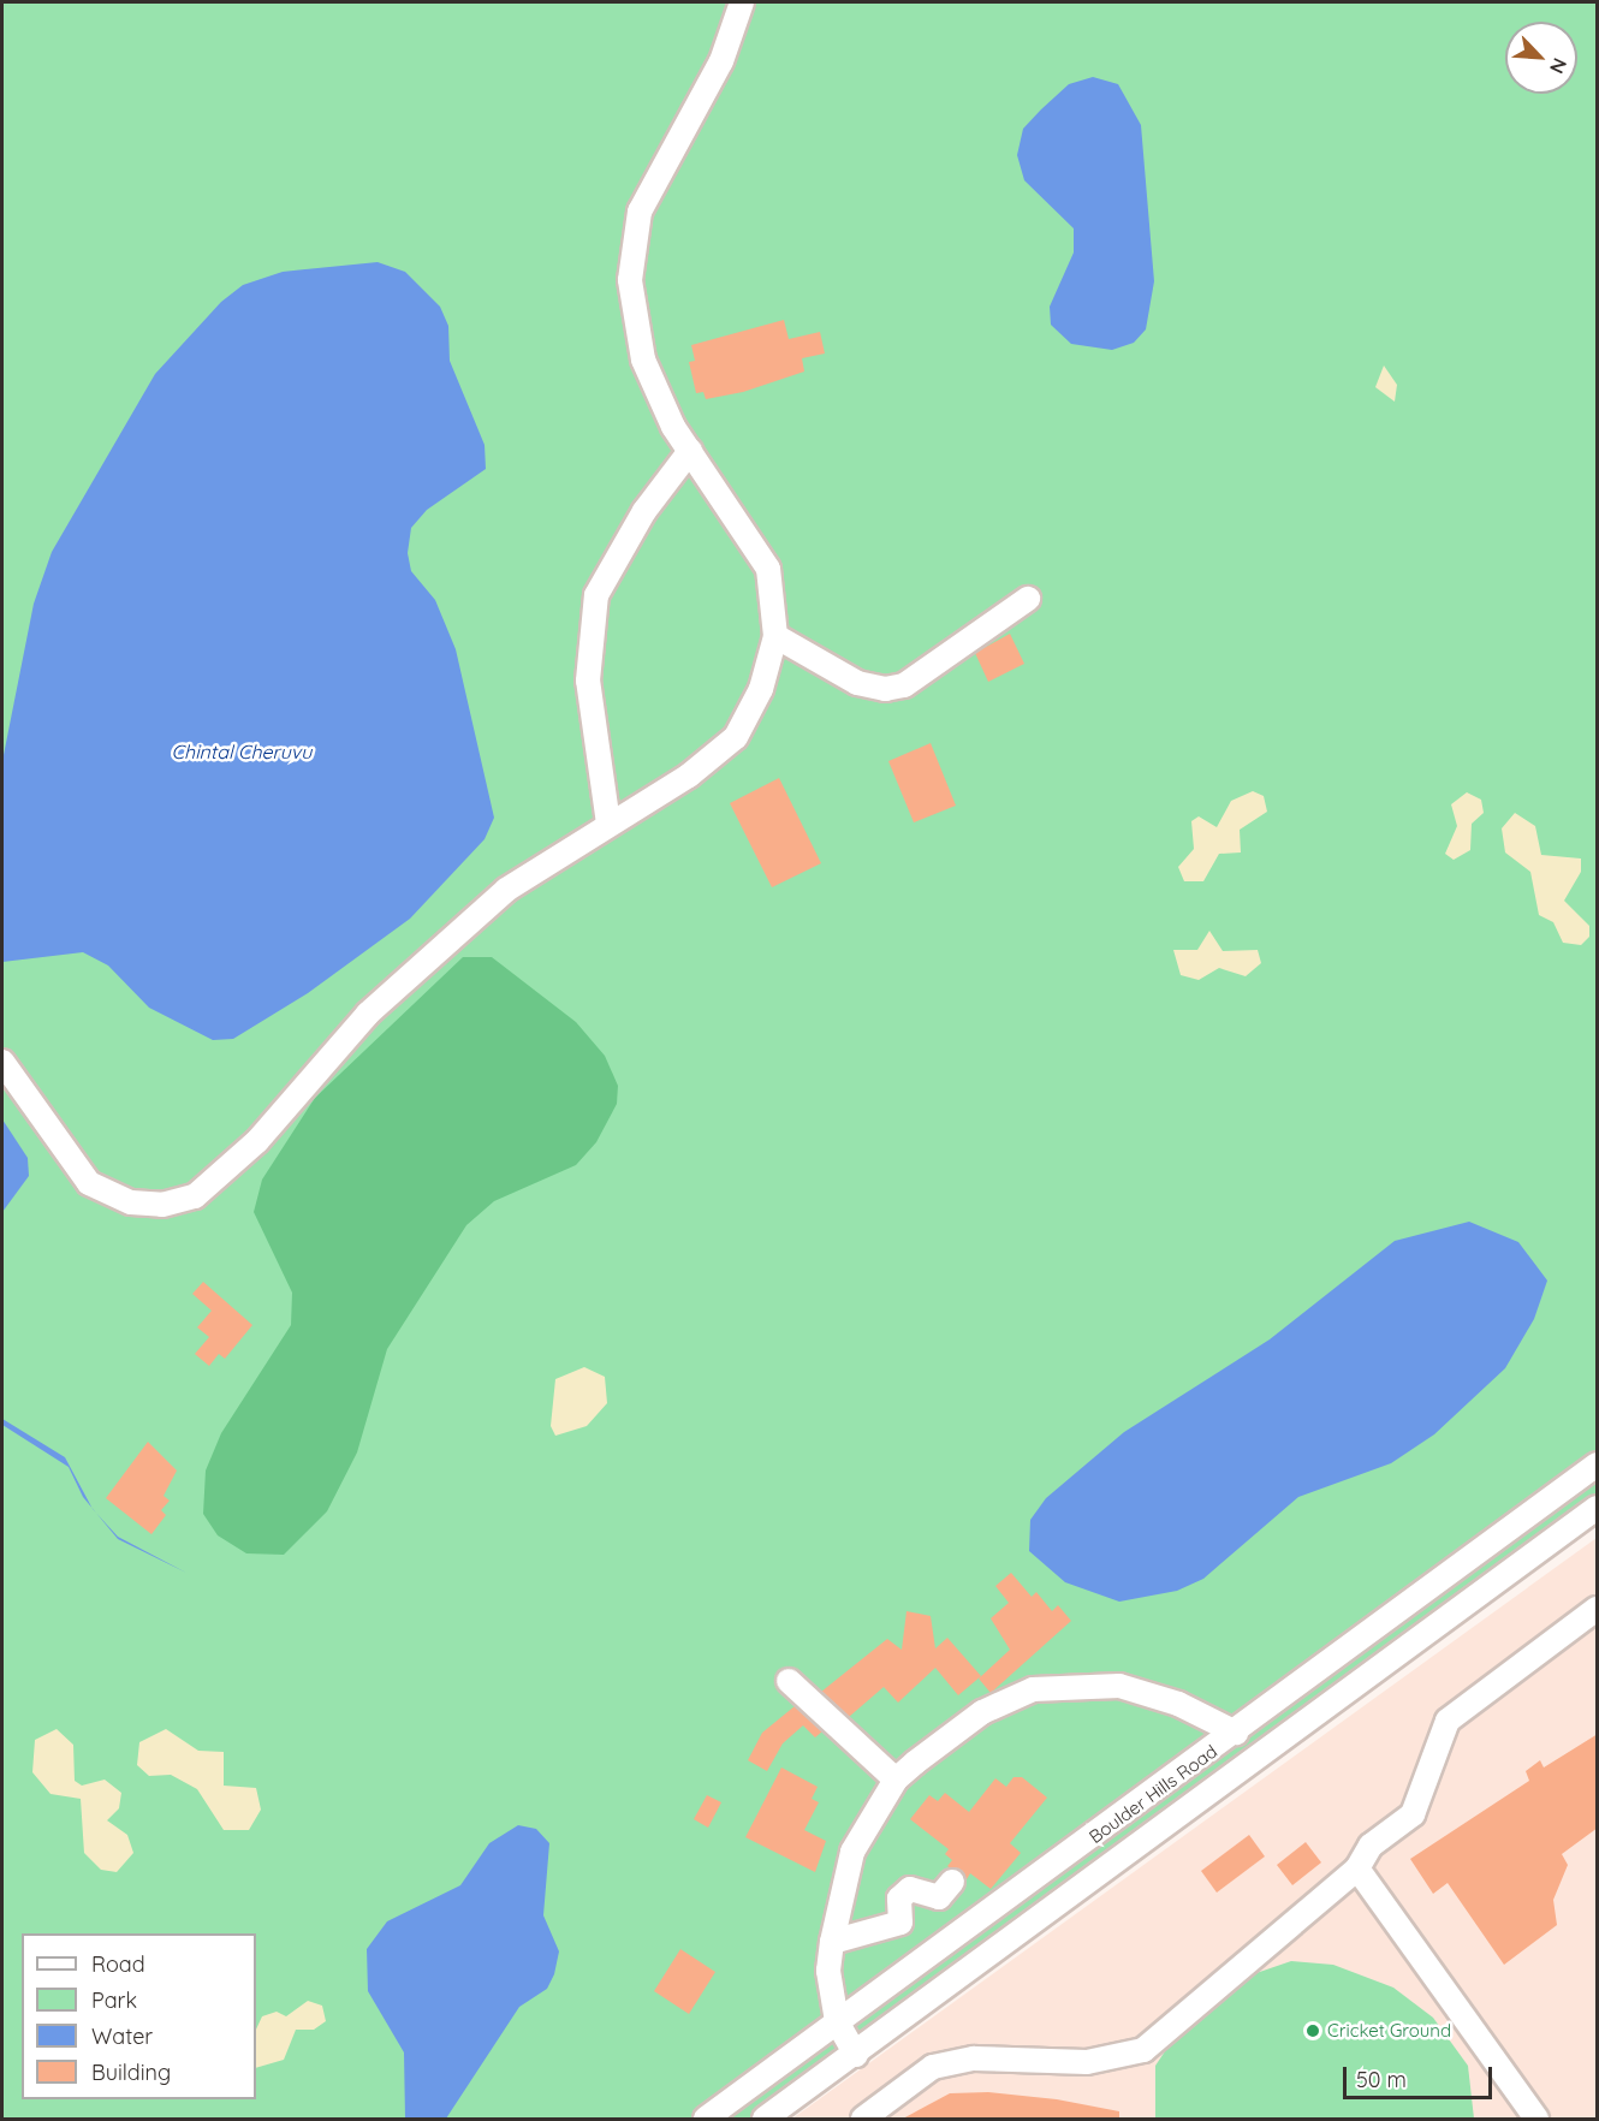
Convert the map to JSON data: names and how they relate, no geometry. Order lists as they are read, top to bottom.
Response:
{
  "streets": {
    "lane": ["Boulder Hills Road"]
  },
  "water": ["Chintal Cheruvu"],
  "places": ["Cricket Ground"],
  "legend": [
    "Road",
    "Park",
    "Water",
    "Building"
  ],
  "scale_bar": "50 m",
  "north": "bottom right"
}
